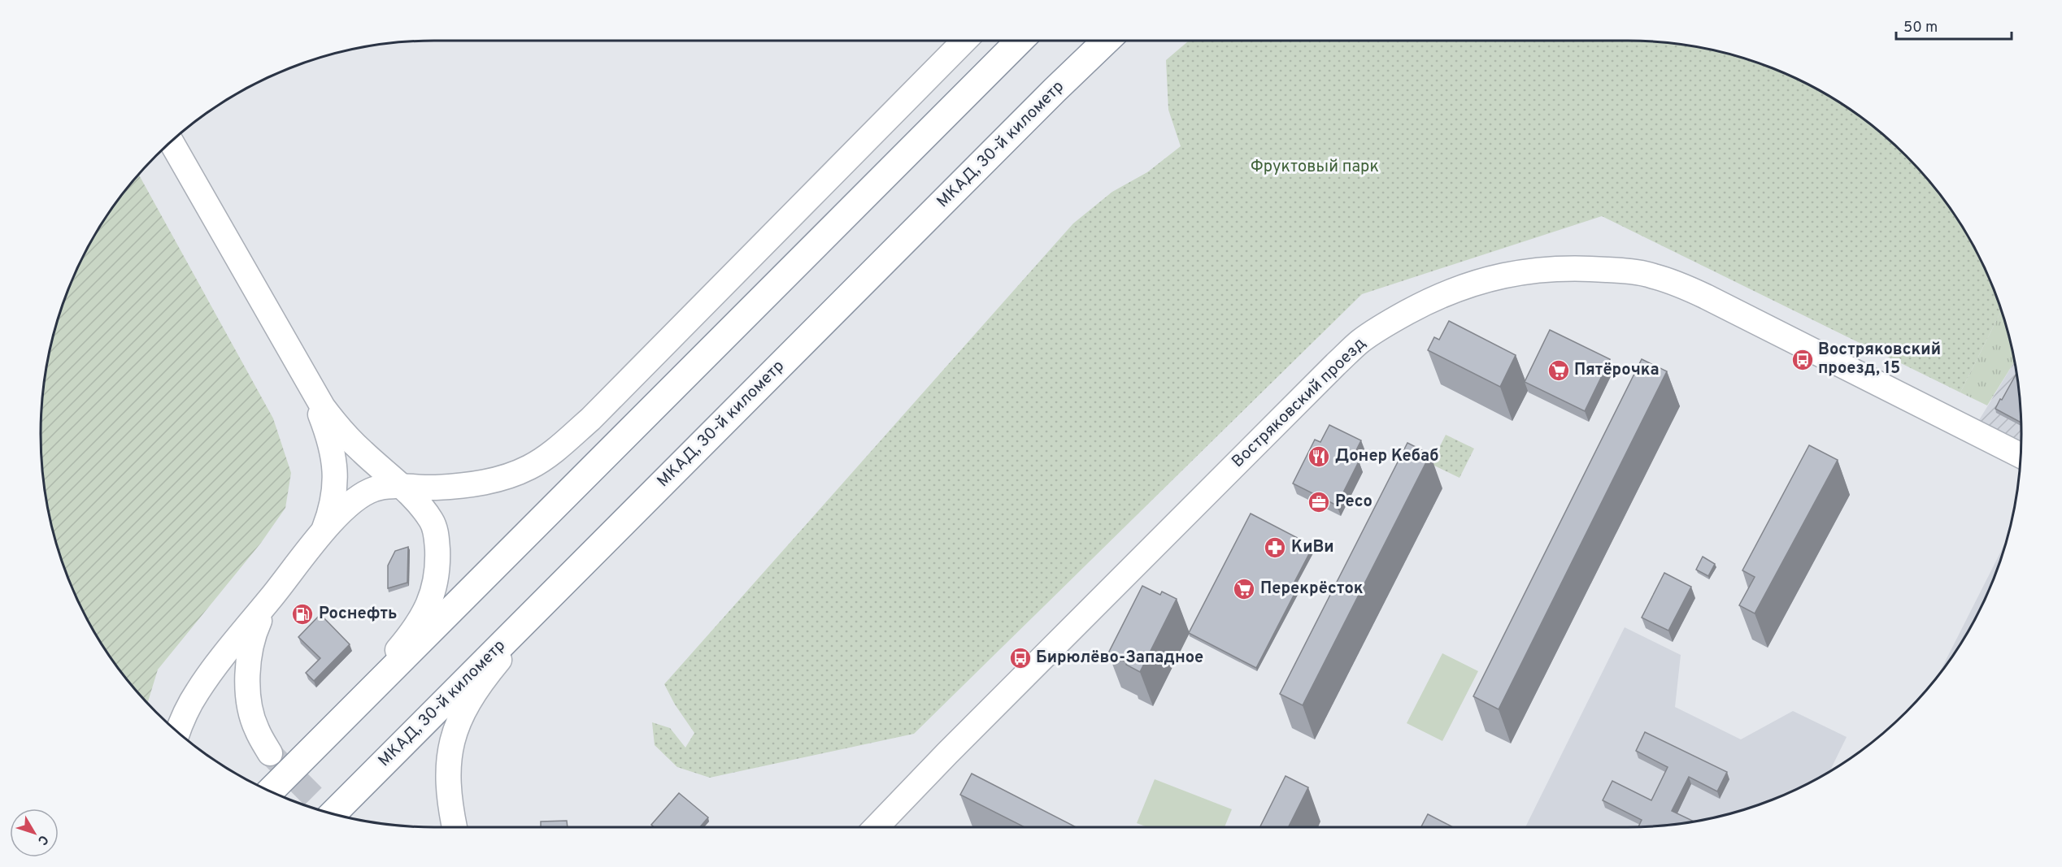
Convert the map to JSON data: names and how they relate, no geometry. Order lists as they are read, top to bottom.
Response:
{
  "streets": {
    "highway": ["МКАД, 30-й километр"],
    "street": ["Востряковский проезд"]
  },
  "parks": ["Фруктовый парк"],
  "places": {
    "bus stop": ["Востряковский проезд, 15", "Бирюлёво-Западное"],
    "supermarket": ["Пятёрочка", "Перекрёсток"],
    "restaurant": ["Донер Кебаб"],
    "office": ["Ресо"],
    "pharmacy": ["КиВи"],
    "fuel station": ["Роснефть"]
  },
  "scale_bar": "50 m",
  "north": "bottom right"
}
